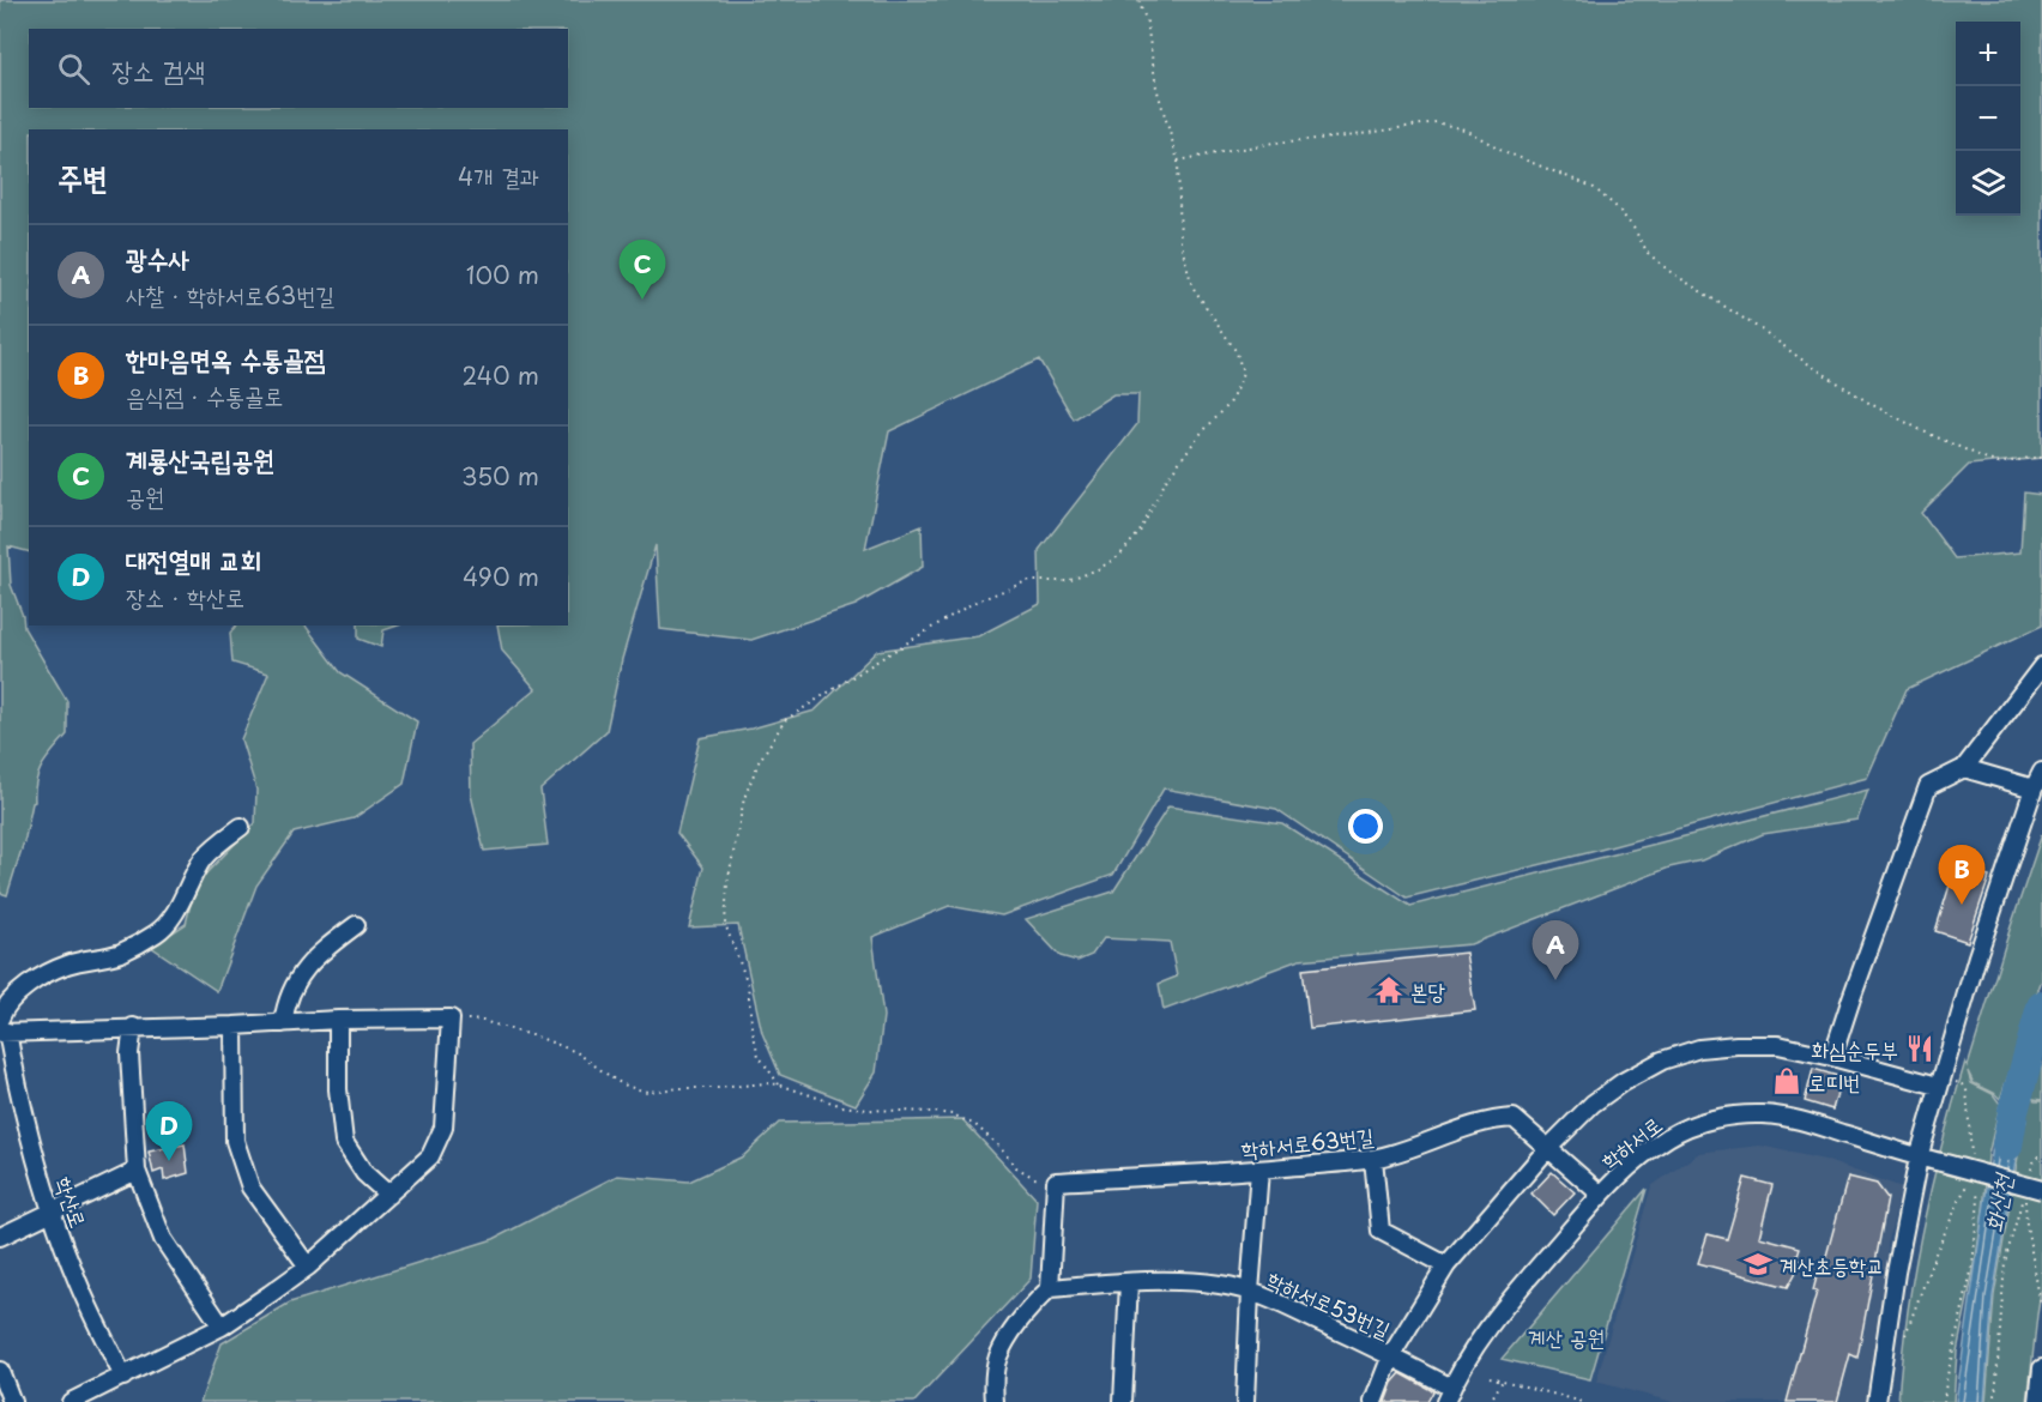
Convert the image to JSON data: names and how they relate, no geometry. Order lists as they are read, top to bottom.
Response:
{
  "streets": {
    "street": [
      "학하서로63번길",
      "학하서로",
      "학산로",
      "학하서로53번길"
    ]
  },
  "crossings": [
    ["학하서로63번길", "학하서로"],
    ["학하서로63번길", "학하서로53번길"],
    ["학하서로", "학하서로53번길"]
  ],
  "water": ["화산천"],
  "parks": ["계산 공원"],
  "places": {
    "temple": ["본당"],
    "restaurant": ["화심순두부"],
    "shop": ["로띠번"],
    "school or university": ["계산초등학교"]
  },
  "page": {
    "map_buttons": ["+", "−"],
    "search": "장소 검색",
    "heading": ["주변", "4개 결과"],
    "list": [
      {
        "mark": "A",
        "name": "광수사",
        "note": "사찰 · 학하서로63번길",
        "value": "100 m"
      },
      {
        "mark": "B",
        "name": "한마음면옥 수통골점",
        "note": "음식점 · 수통골로",
        "value": "240 m"
      },
      {
        "mark": "C",
        "name": "계룡산국립공원",
        "note": "공원",
        "value": "350 m"
      },
      {
        "mark": "D",
        "name": "대전열매 교회",
        "note": "장소 · 학산로",
        "value": "490 m"
      }
    ],
    "pins": [
      "C",
      "B",
      "A",
      "D"
    ]
  }
}
